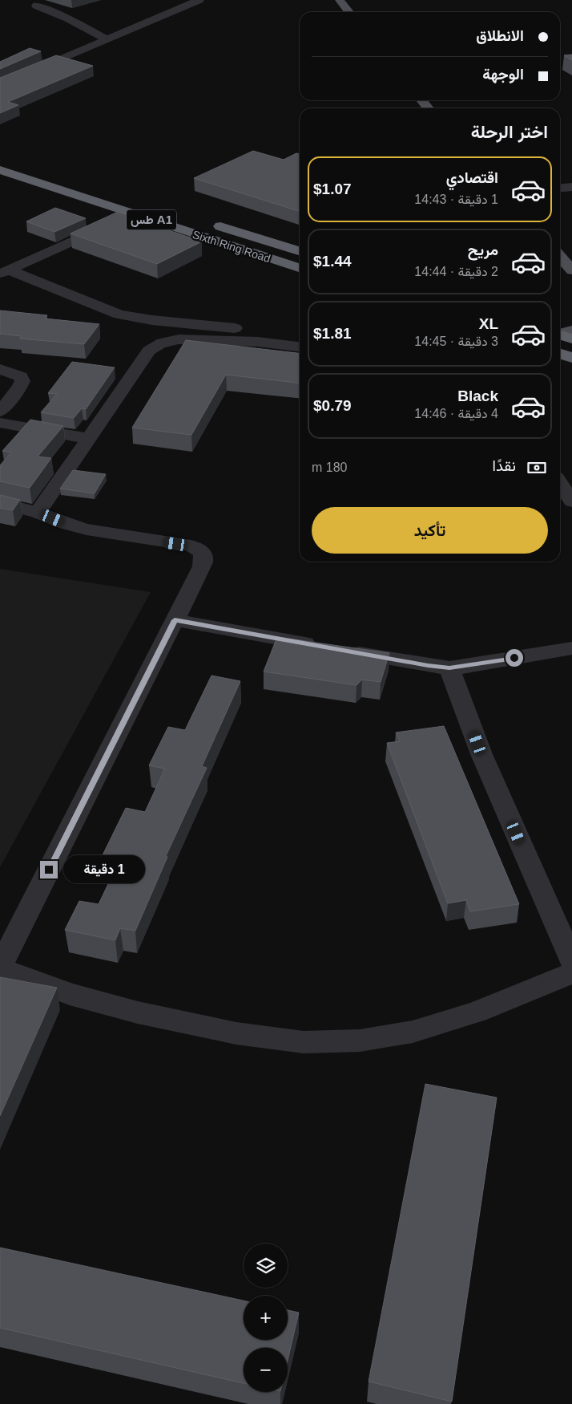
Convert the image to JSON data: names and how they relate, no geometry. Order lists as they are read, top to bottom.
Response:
{
  "streets": {
    "highway": ["طس A1", "Sixth Ring Road"]
  },
  "page": {
    "banner": ["الانطلاق", "الوجهة"],
    "heading": "اختر الرحلة",
    "list": [
      {
        "name": "اقتصادي",
        "note": "1 دقيقة · 14:43",
        "value": "$1.07"
      },
      {
        "name": "مريح",
        "note": "2 دقيقة · 14:44",
        "value": "$1.44"
      },
      {
        "name": "XL",
        "note": "3 دقيقة · 14:45",
        "value": "$1.81"
      },
      {
        "name": "Black",
        "note": "4 دقيقة · 14:46",
        "value": "$0.79"
      }
    ],
    "pay": ["نقدًا", "180 m"],
    "buttons": "تأكيد",
    "bubble": "1 دقيقة",
    "map_buttons": ["+", "−"]
  }
}
